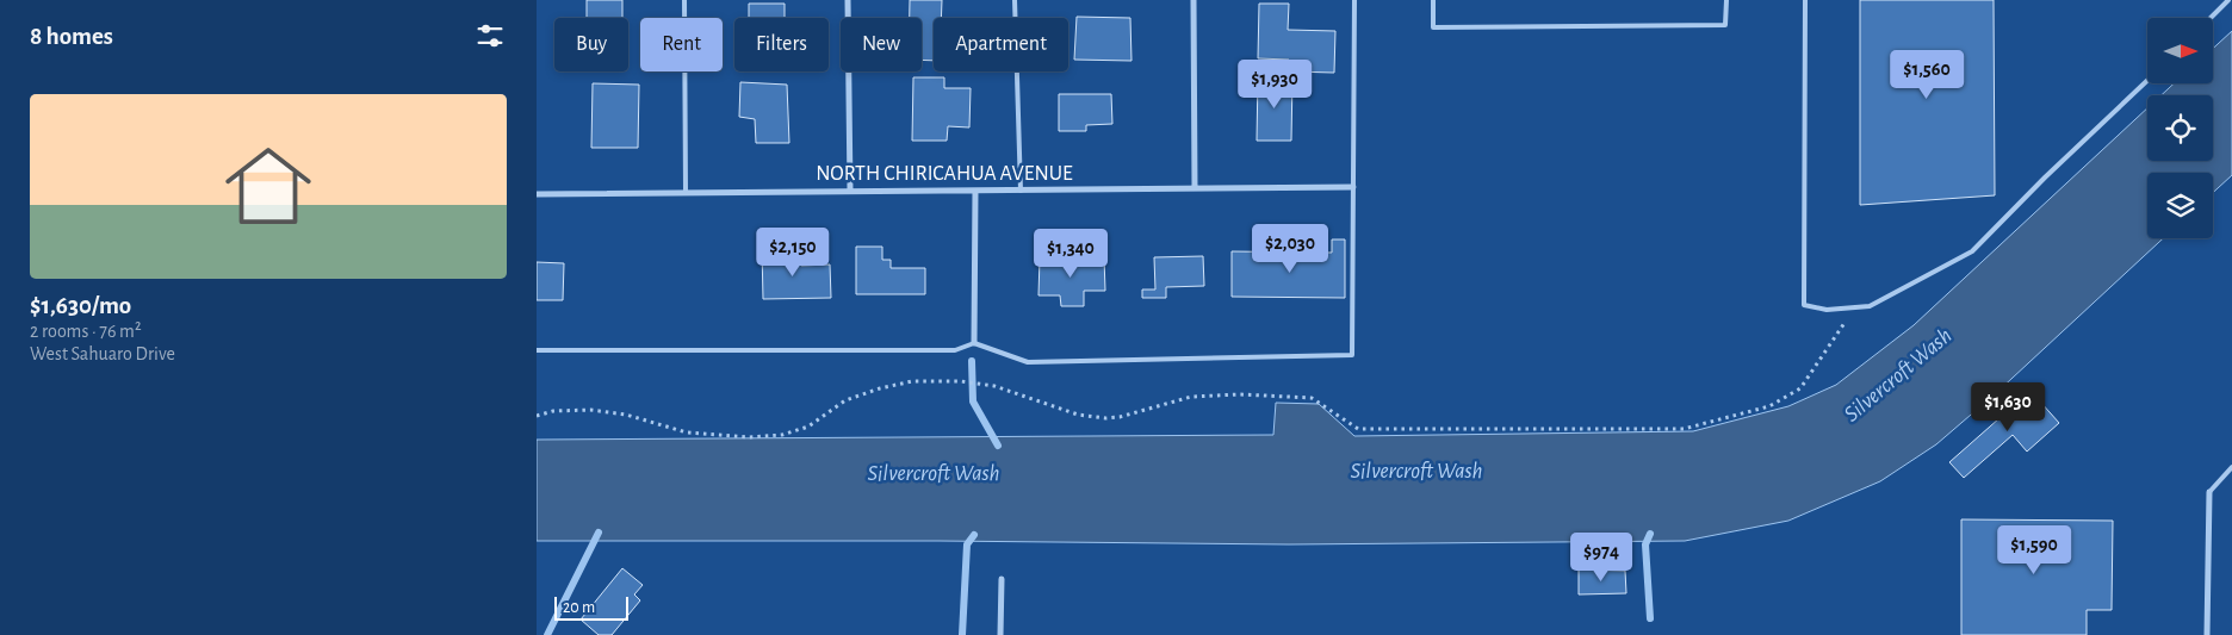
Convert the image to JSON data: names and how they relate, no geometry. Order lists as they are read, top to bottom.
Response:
{
  "streets": {
    "street": ["NORTH CHIRICAHUA AVENUE"]
  },
  "water": ["Silvercroft Wash"],
  "scale_bar": "20 m",
  "north": "right",
  "page": {
    "heading": "8 homes",
    "chip": [
      "Buy",
      "Rent",
      "Filters",
      "New",
      "Apartment"
    ],
    "price": [
      "$1,560",
      "$1,930",
      "$2,030",
      "$2,150",
      "$1,340",
      "$1,630",
      "$1,590",
      "$974"
    ],
    "list": [
      {
        "name": "$1,630/mo",
        "note": "2 rooms · 76 m² · West Sahuaro Drive"
      }
    ],
    "scale": "20 m"
  }
}
